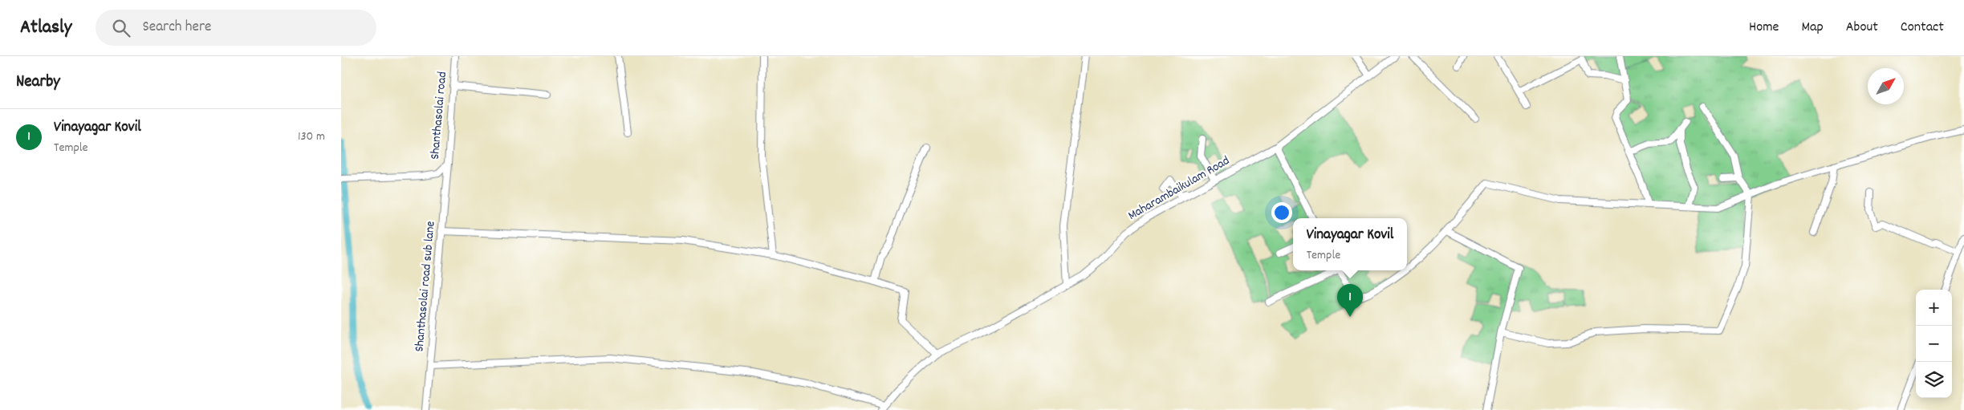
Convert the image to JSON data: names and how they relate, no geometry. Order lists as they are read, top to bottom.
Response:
{
  "streets": {
    "street": ["Shanthasolai road", "Maharambaikulam Road", "Shanthasolai road sub lane"]
  },
  "crossings": [
    ["Shanthasolai road", "Shanthasolai road sub lane"]
  ],
  "north": "top right",
  "page": {
    "header": "Atlasly",
    "search": "Search here",
    "nav": [
      "Home",
      "Map",
      "About",
      "Contact"
    ],
    "heading": "Nearby",
    "list": [
      {
        "mark": "1",
        "name": "Vinayagar Kovil",
        "note": "Temple",
        "value": "130 m"
      }
    ],
    "popup": ["Vinayagar Kovil", "Temple"],
    "pins": "1",
    "map_buttons": ["+", "−"]
  }
}
